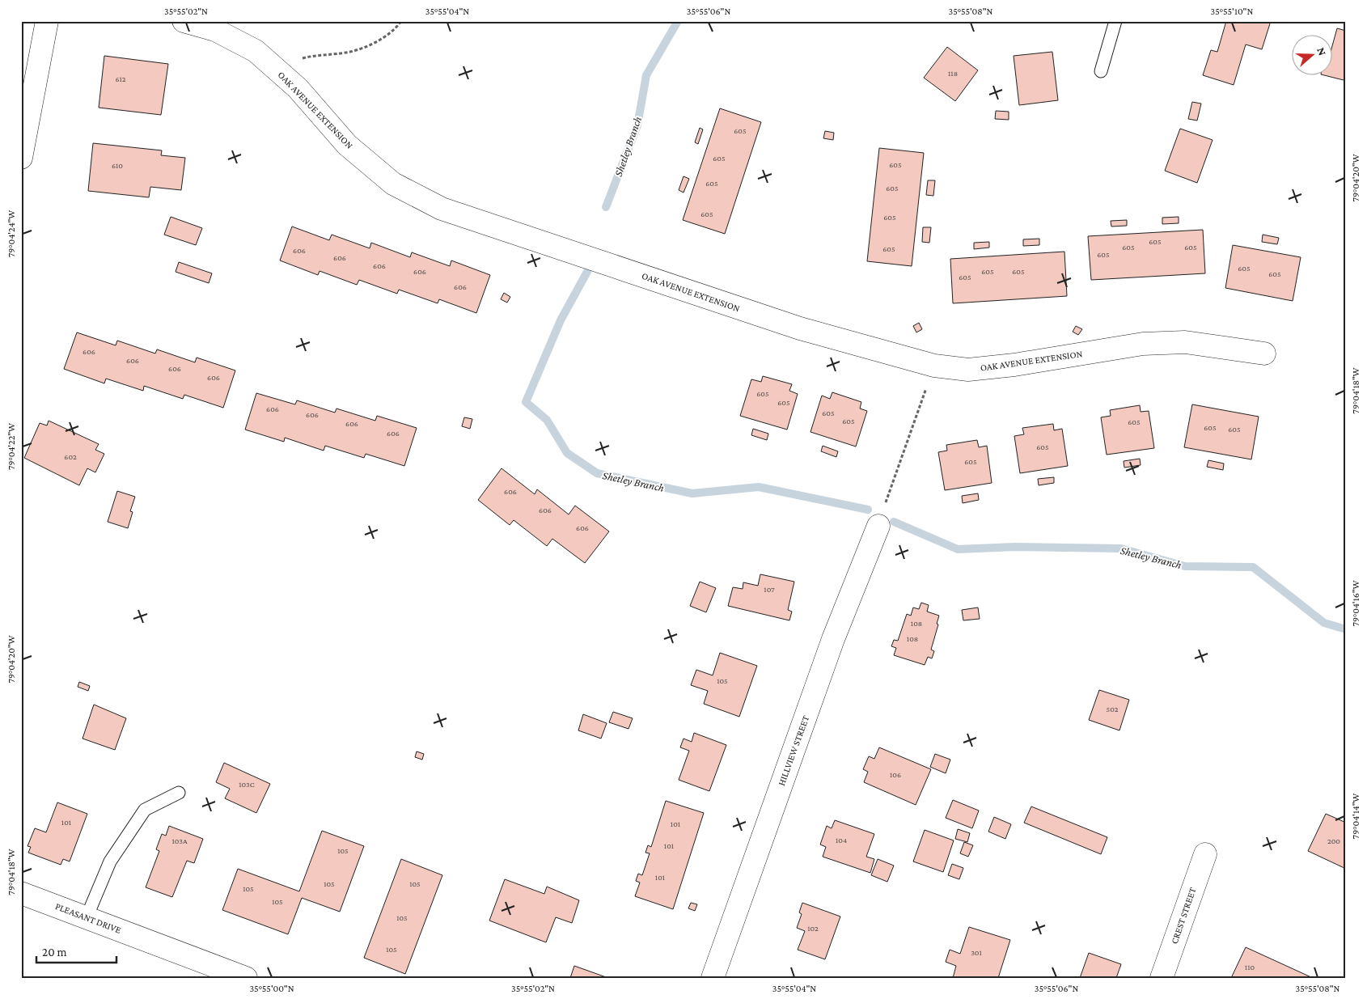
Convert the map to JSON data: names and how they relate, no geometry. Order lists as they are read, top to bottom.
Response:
{
  "streets": {
    "street": [
      "OAK AVENUE EXTENSION",
      "HILLVIEW STREET",
      "CREST STREET",
      "PLEASANT DRIVE"
    ]
  },
  "water": ["Shetley Branch"],
  "house_numbers": [
    "118",
    "612",
    "605",
    "605",
    "605",
    "610",
    "605",
    "605",
    "605",
    "605",
    "605",
    "605",
    "605",
    "605",
    "606",
    "605",
    "606",
    "606",
    "605",
    "606",
    "605",
    "605",
    "605",
    "605",
    "606",
    "606",
    "606",
    "606",
    "606",
    "605",
    "605",
    "606",
    "605",
    "606",
    "605",
    "605",
    "606",
    "605",
    "605",
    "606",
    "605",
    "602",
    "605",
    "606",
    "606",
    "606",
    "107",
    "108",
    "108",
    "105",
    "502",
    "106",
    "103C",
    "101",
    "101",
    "104",
    "103A",
    "200",
    "101",
    "105",
    "101",
    "105",
    "105",
    "105",
    "105",
    "105",
    "102",
    "105",
    "301",
    "110"
  ],
  "scale_bar": "20 m",
  "north": "right",
  "coordinates": [
    "35°55'02\"N",
    "35°55'04\"N",
    "35°55'06\"N",
    "35°55'08\"N",
    "35°55'10\"N",
    "79°04'20\"W",
    "79°04'24\"W",
    "79°04'18\"W",
    "79°04'22\"W",
    "79°04'16\"W",
    "79°04'14\"W",
    "35°55'00\"N"
  ]
}
